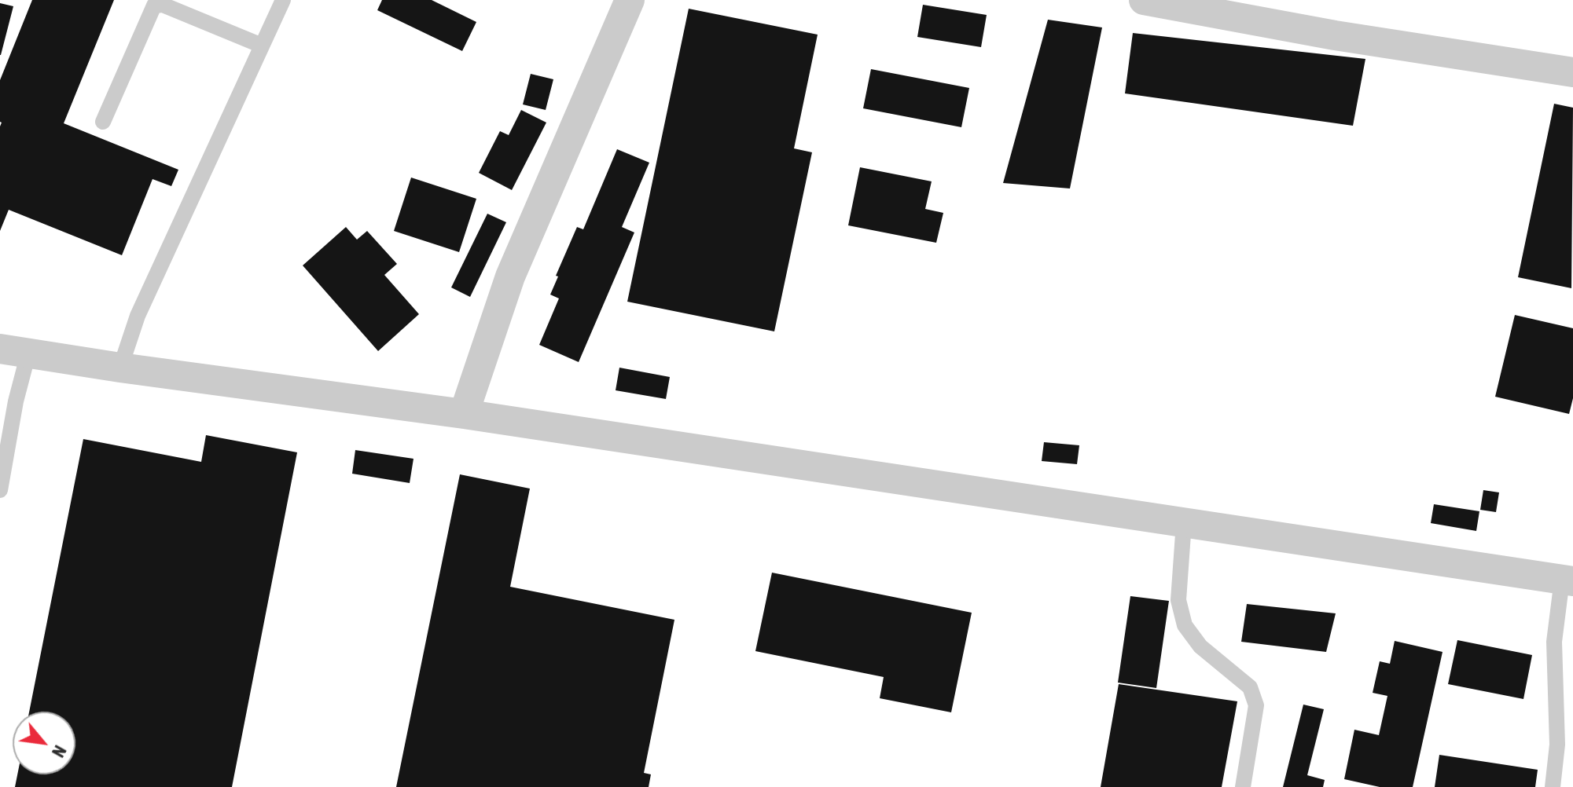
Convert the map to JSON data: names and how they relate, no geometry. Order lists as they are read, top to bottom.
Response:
{
  "north": "bottom right"
}
